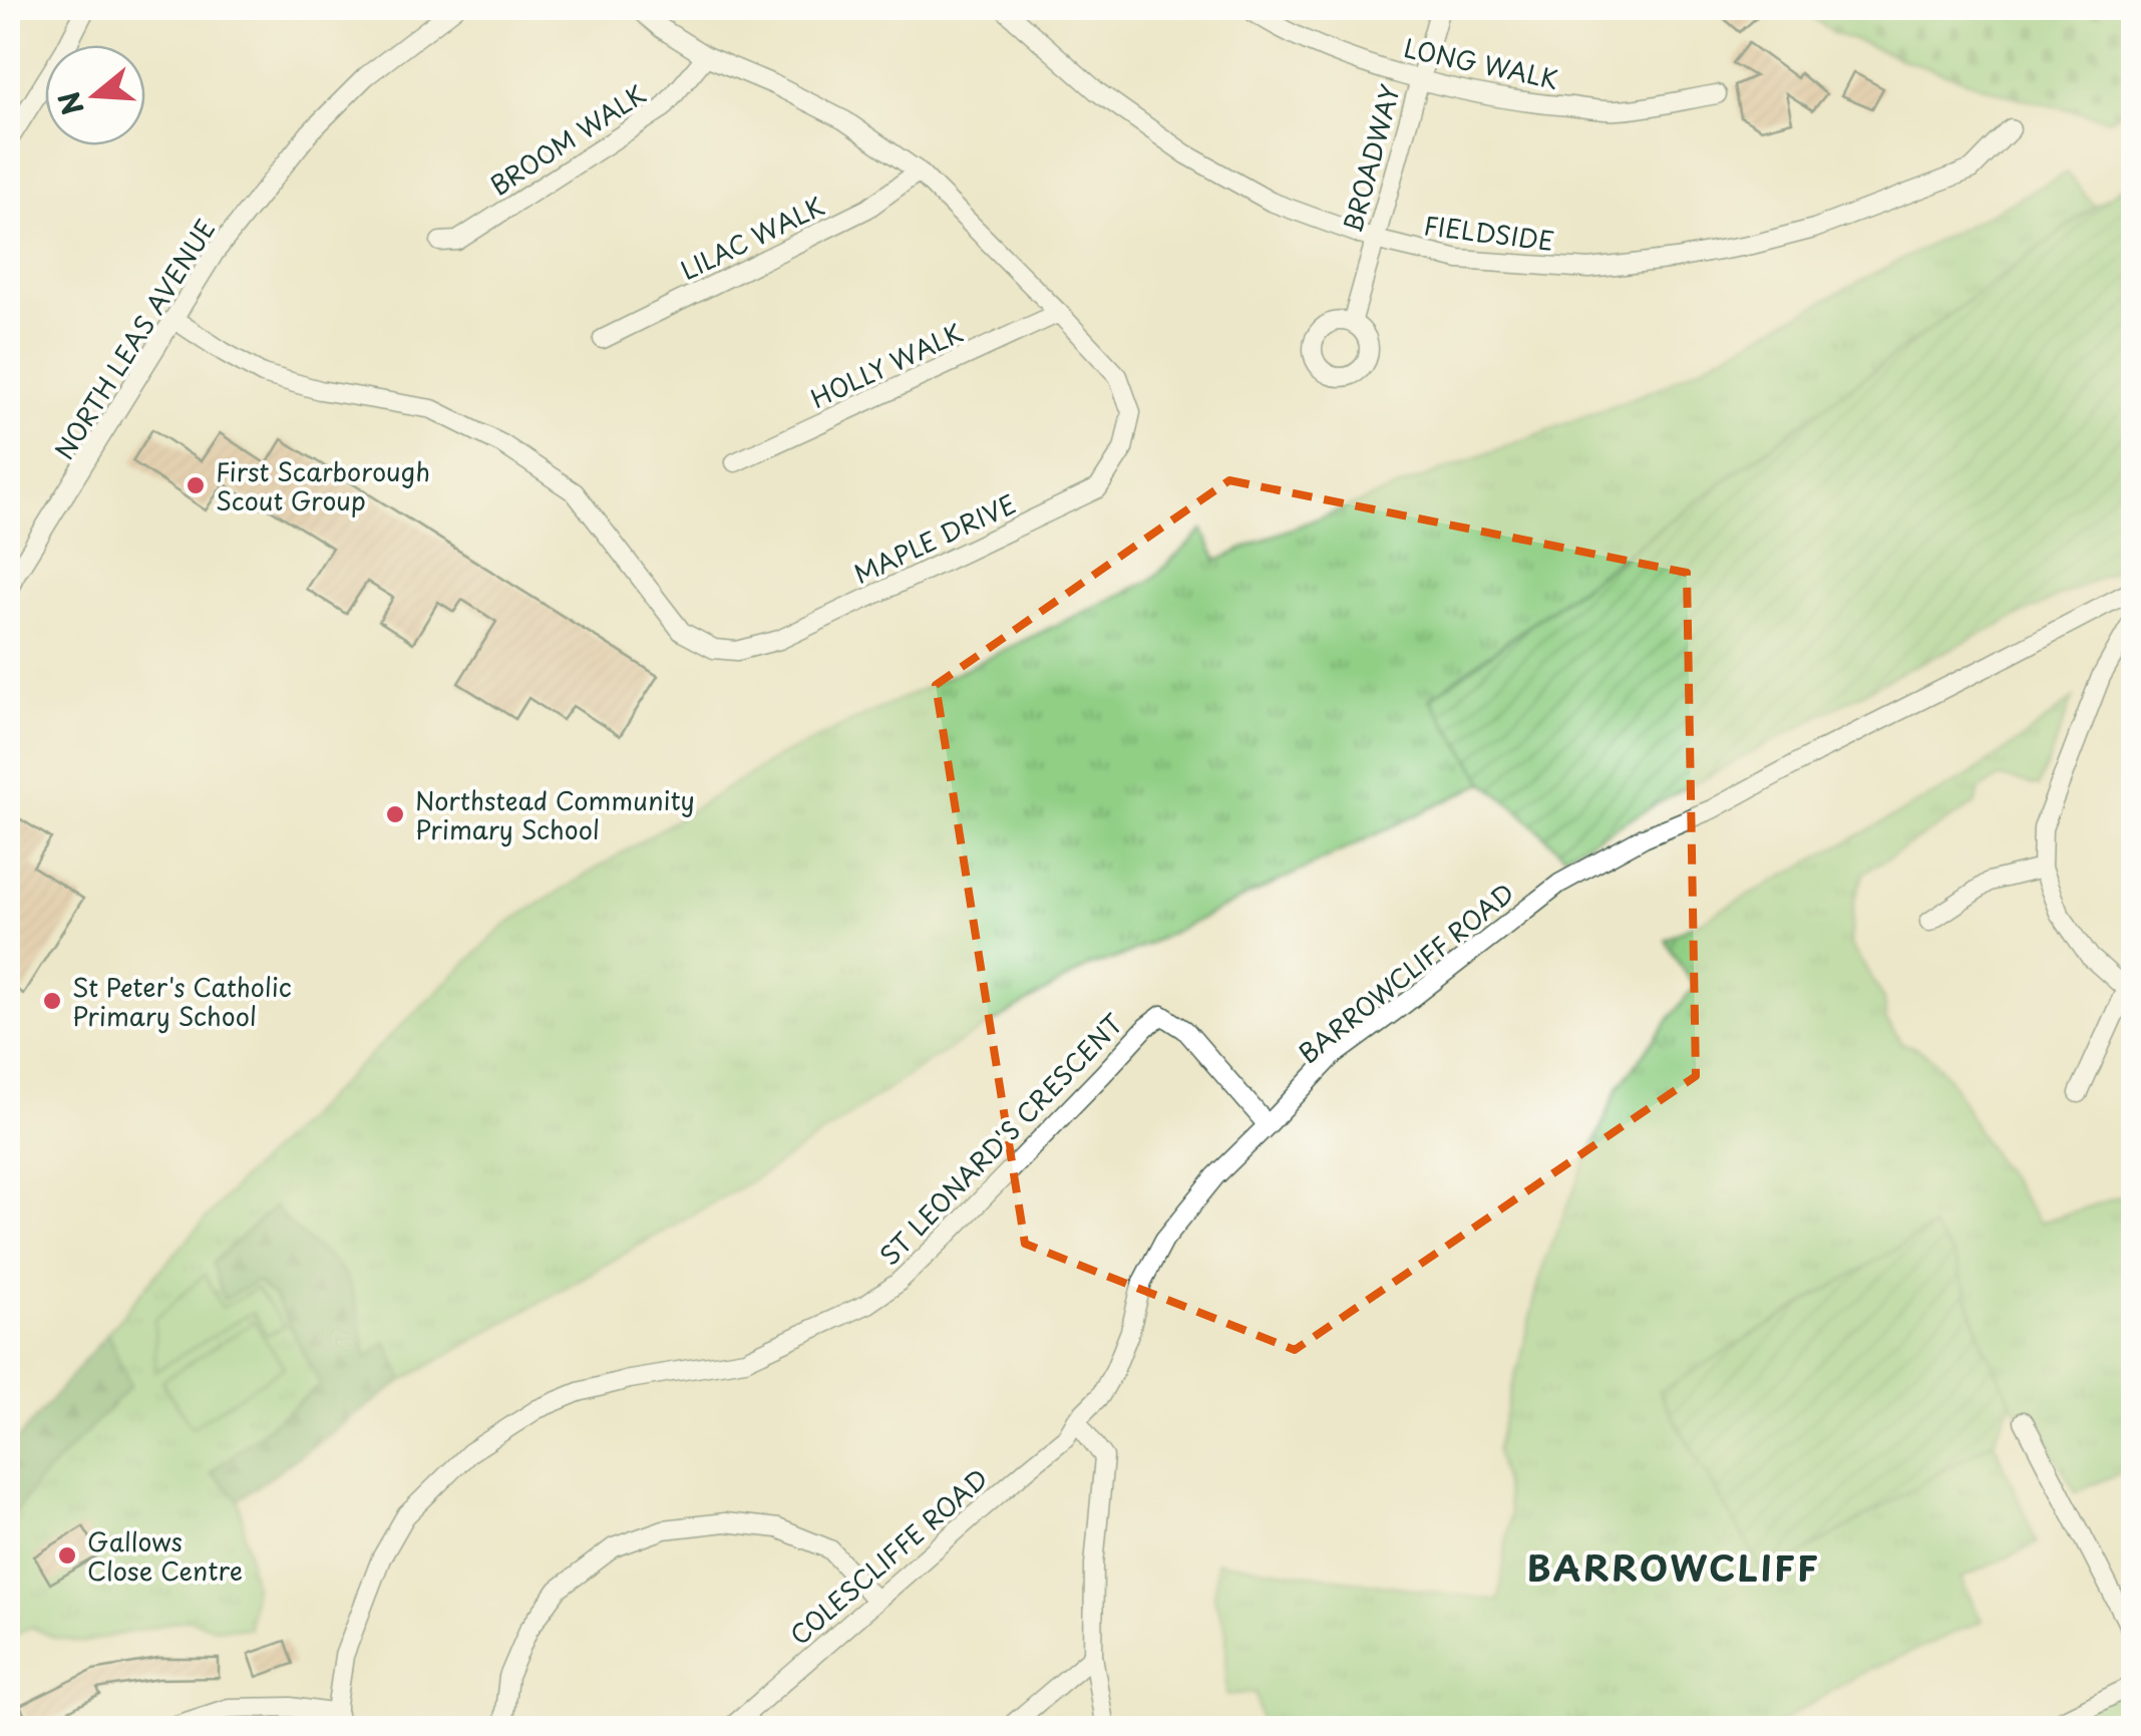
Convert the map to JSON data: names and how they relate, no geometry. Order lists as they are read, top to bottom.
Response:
{
  "streets": {
    "street": [
      "LONG WALK",
      "BROOM WALK",
      "BROADWAY",
      "FIELDSIDE",
      "LILAC WALK",
      "NORTH LEAS AVENUE",
      "HOLLY WALK",
      "MAPLE DRIVE",
      "BARROWCLIFF ROAD",
      "ST LEONARD'S CRESCENT",
      "COLESCLIFFE ROAD"
    ]
  },
  "crossings": [
    ["LONG WALK", "BROADWAY"],
    ["BROOM WALK", "MAPLE DRIVE"],
    ["BROADWAY", "FIELDSIDE"],
    ["LILAC WALK", "MAPLE DRIVE"],
    ["NORTH LEAS AVENUE", "MAPLE DRIVE"],
    ["HOLLY WALK", "MAPLE DRIVE"],
    ["BARROWCLIFF ROAD", "ST LEONARD'S CRESCENT"],
    ["BARROWCLIFF ROAD", "COLESCLIFFE ROAD"]
  ],
  "districts": ["BARROWCLIFF"],
  "places": [
    "First Scarborough Scout Group",
    "Northstead Community Primary School",
    "St Peter's Catholic Primary School",
    "Gallows Close Centre"
  ],
  "north": "left"
}
